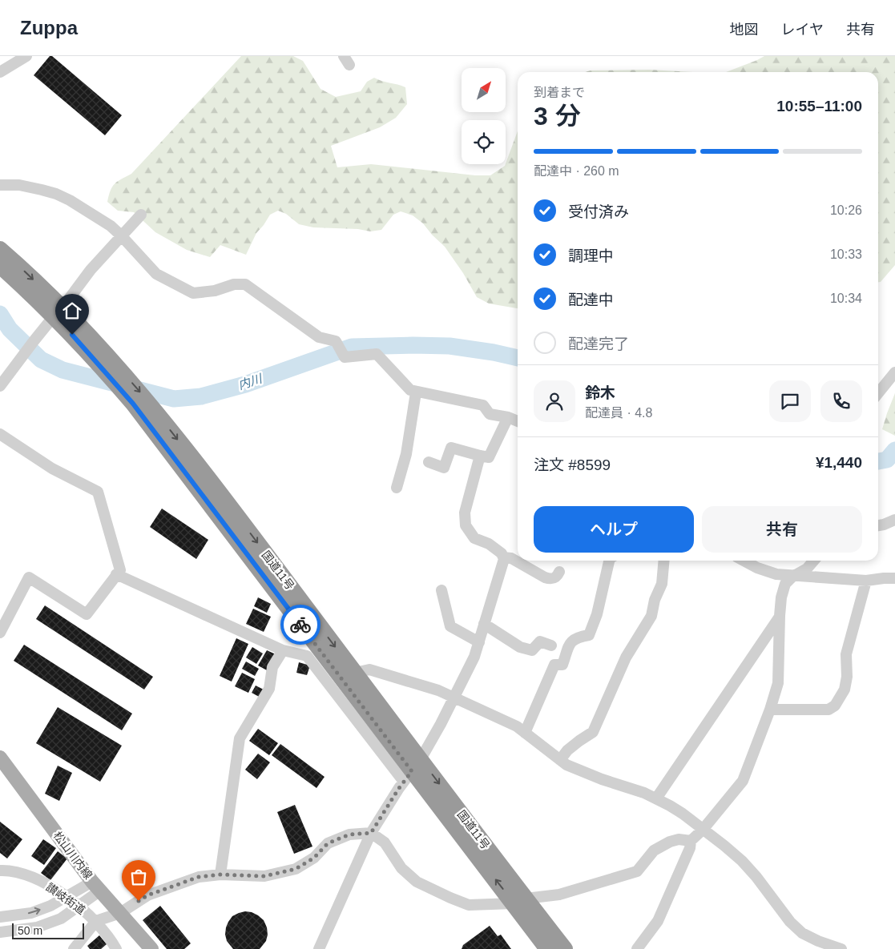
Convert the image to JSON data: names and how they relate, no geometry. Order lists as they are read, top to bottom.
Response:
{
  "streets": {
    "highway": ["国道11号"],
    "main road": ["松山川内線"],
    "street": ["讃岐街道"]
  },
  "water": ["内川"],
  "scale_bar": "50 m",
  "north": "top right",
  "page": {
    "header": "Zuppa",
    "nav": ["地図", "レイヤ", "共有"],
    "heading": ["3 分", "到着まで", "10:55–11:00"],
    "panel": [
      "鈴木",
      "配達員 · 4.8",
      "注文 #8599",
      "¥1,440"
    ],
    "bar": "配達中 · 260 m",
    "list": [
      ["受付済み", "10:26"],
      ["調理中", "10:33"],
      ["配達中", "10:34"],
      "配達完了"
    ],
    "buttons": ["ヘルプ", "共有"],
    "scale": "50 m"
  }
}
